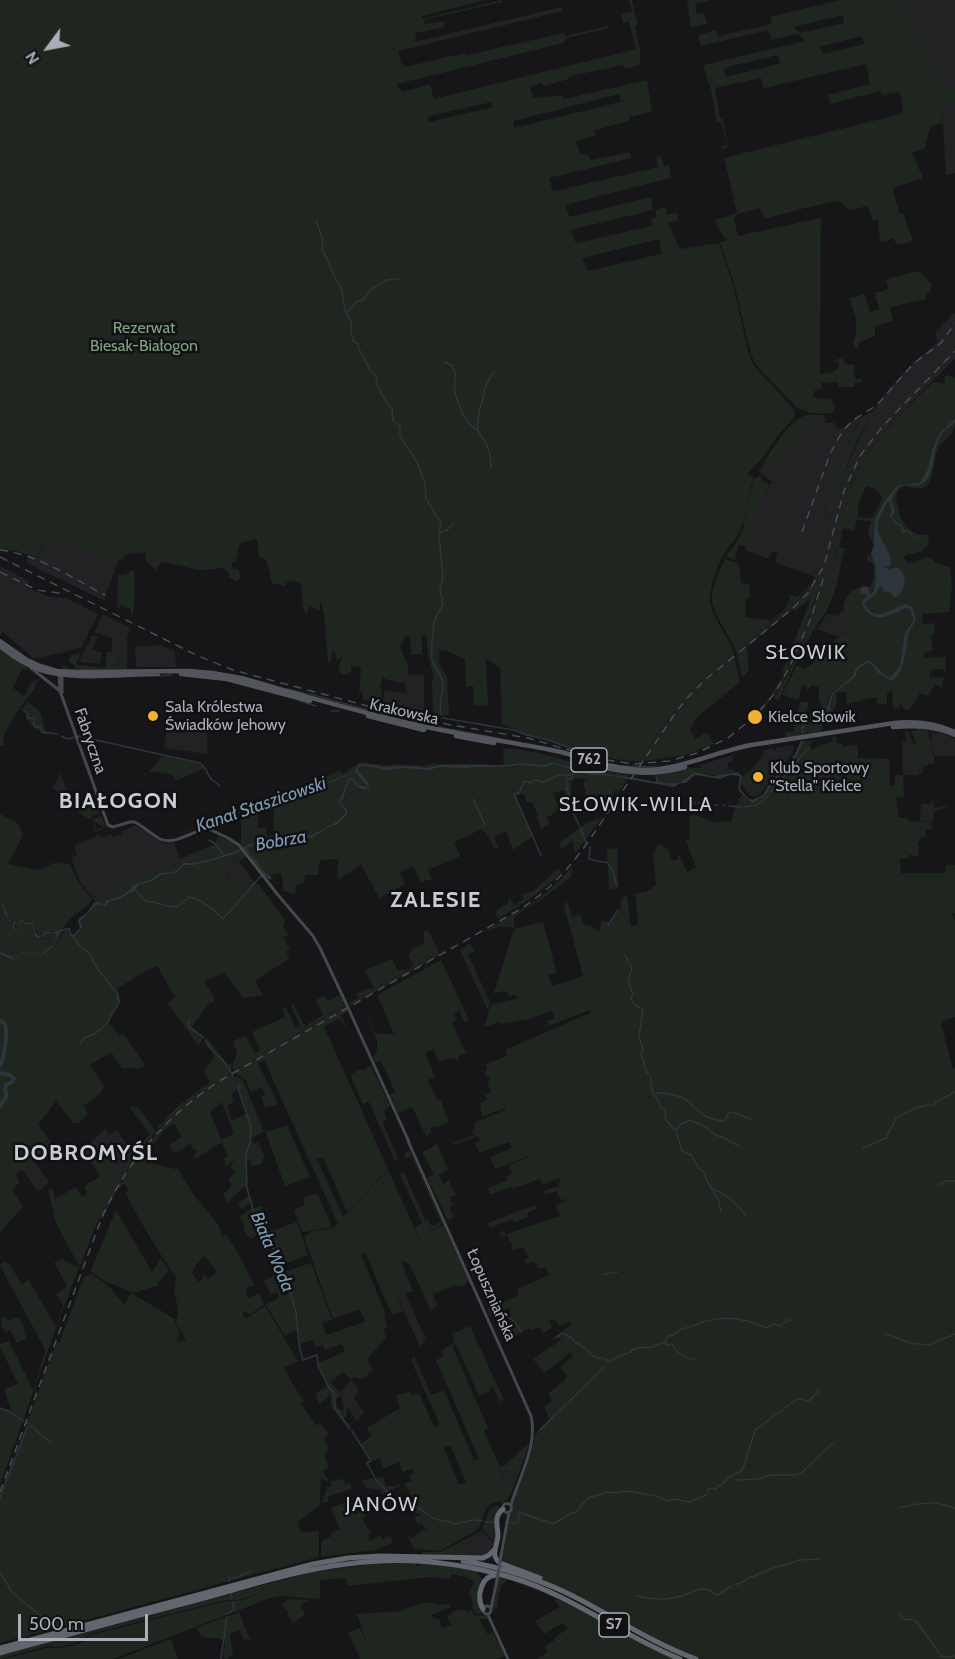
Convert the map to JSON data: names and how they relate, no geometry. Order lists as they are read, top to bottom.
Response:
{
  "streets": {
    "highway": ["S7"],
    "main road": [
      "Krakowska",
      "Fabryczna",
      "762",
      "Łopuszniańska"
    ]
  },
  "crossings": [
    ["Krakowska", "Fabryczna"],
    ["Fabryczna", "Łopuszniańska"]
  ],
  "districts": [
    "SŁOWIK",
    "BIAŁOGON",
    "SŁOWIK-WILLA",
    "ZALESIE",
    "DOBROMYŚL",
    "JANÓW"
  ],
  "water": ["Kanał Staszicowski", "Bobrza", "Biała Woda"],
  "parks": ["Rezerwat Biesak-Białogon"],
  "places": ["Sala Królestwa Świadków Jehowy", "Kielce Słowik", "Klub Sportowy \"Stella\" Kielce"],
  "scale_bar": "500 m",
  "north": "bottom left"
}
